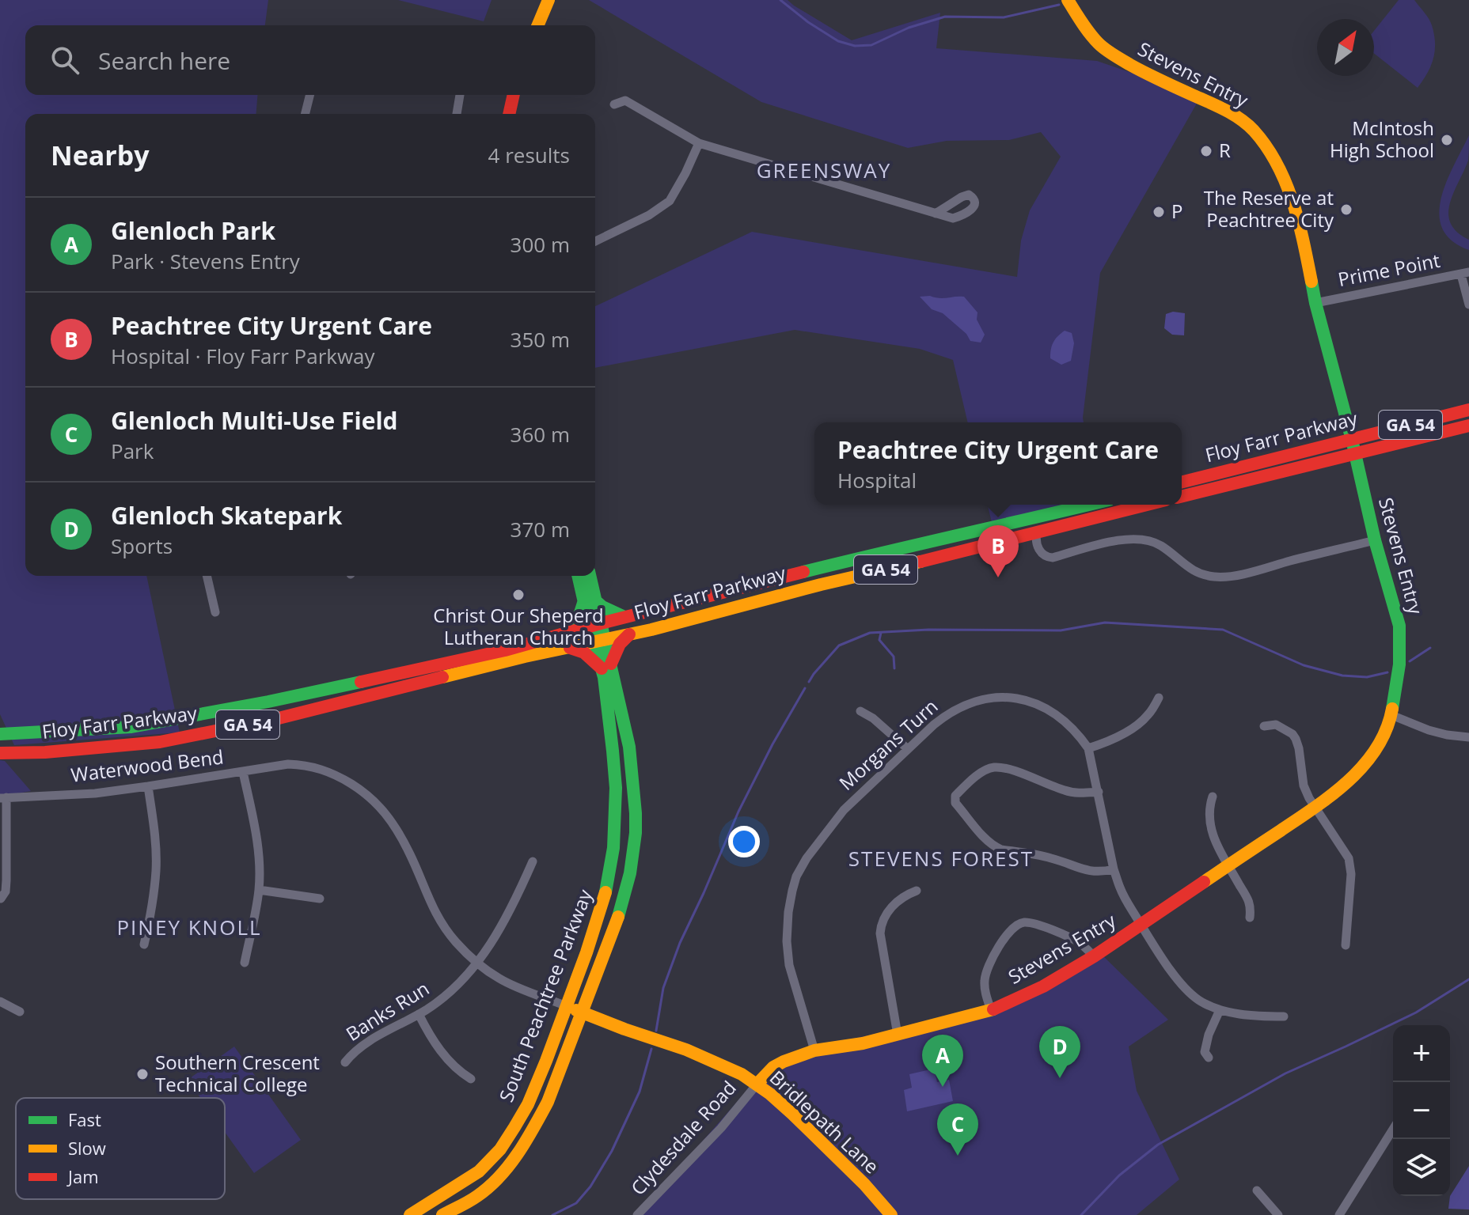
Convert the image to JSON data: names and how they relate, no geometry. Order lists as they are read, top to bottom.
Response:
{
  "streets": {
    "main road": [
      "Stevens Entry",
      "GA 54",
      "Floy Farr Parkway",
      "South Peachtree Parkway",
      "Bridlepath Lane"
    ],
    "street": [
      "Prime Point",
      "Morgans Turn",
      "Waterwood Bend",
      "Banks Run",
      "Clydesdale Road"
    ]
  },
  "crossings": [
    ["Stevens Entry", "Prime Point"],
    ["Stevens Entry", "Floy Farr Parkway"],
    ["Stevens Entry", "Morgans Turn"],
    ["Stevens Entry", "Bridlepath Lane"],
    ["Stevens Entry", "Clydesdale Road"],
    ["Floy Farr Parkway", "South Peachtree Parkway"],
    ["Waterwood Bend", "South Peachtree Parkway"],
    ["Waterwood Bend", "Banks Run"],
    ["Waterwood Bend", "Bridlepath Lane"],
    ["South Peachtree Parkway", "Bridlepath Lane"],
    ["Bridlepath Lane", "Clydesdale Road"]
  ],
  "districts": ["GREENSWAY", "STEVENS FOREST", "PINEY KNOLL"],
  "places": [
    "McIntosh High School",
    "R",
    "The Reserve at Peachtree City",
    "P",
    "Christ Our Sheperd Lutheran Church",
    "Southern Crescent Technical College"
  ],
  "legend": ["Fast", "Slow", "Jam"],
  "north": "top right",
  "page": {
    "search": "Search here",
    "heading": ["Nearby", "4 results"],
    "list": [
      {
        "mark": "A",
        "name": "Glenloch Park",
        "note": "Park · Stevens Entry",
        "value": "300 m"
      },
      {
        "mark": "B",
        "name": "Peachtree City Urgent Care",
        "note": "Hospital · Floy Farr Parkway",
        "value": "350 m"
      },
      {
        "mark": "C",
        "name": "Glenloch Multi-Use Field",
        "note": "Park",
        "value": "360 m"
      },
      {
        "mark": "D",
        "name": "Glenloch Skatepark",
        "note": "Sports",
        "value": "370 m"
      }
    ],
    "popup": ["Peachtree City Urgent Care", "Hospital"],
    "pins": [
      "B",
      "D",
      "A",
      "C"
    ],
    "map_buttons": ["+", "−"]
  }
}
